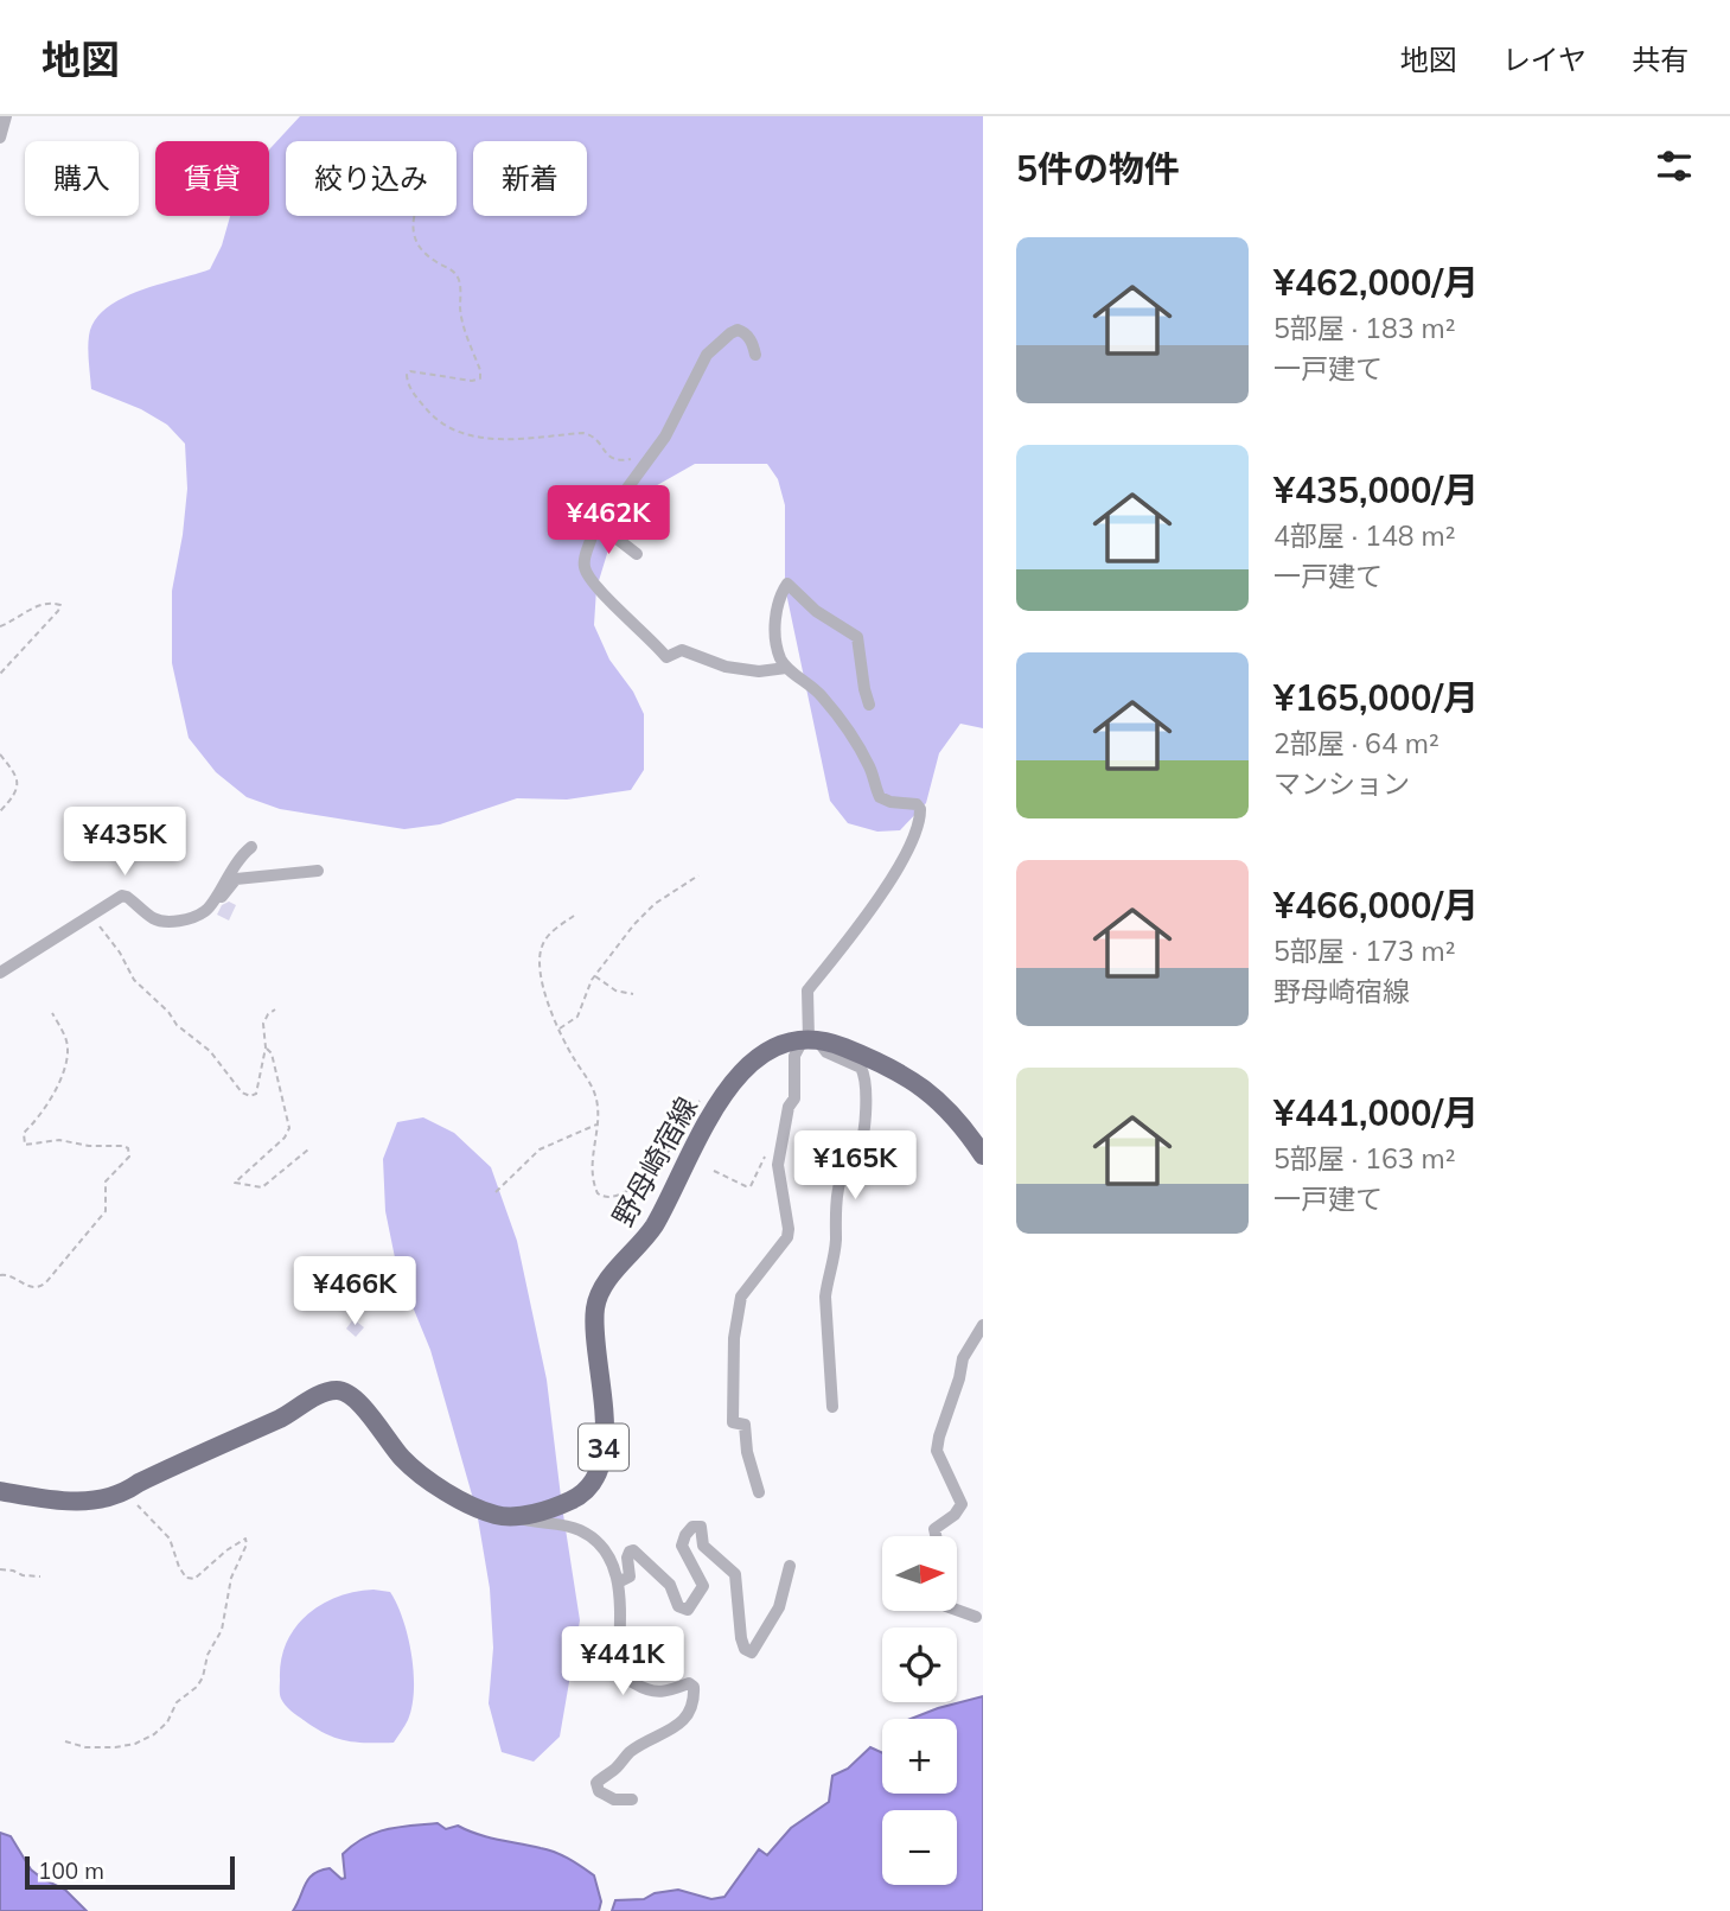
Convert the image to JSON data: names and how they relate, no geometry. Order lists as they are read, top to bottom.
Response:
{
  "streets": {
    "main road": ["野母崎宿線", "34"]
  },
  "scale_bar": "100 m",
  "north": "right",
  "page": {
    "header": "地図",
    "nav": ["地図", "レイヤ", "共有"],
    "heading": "5件の物件",
    "chip": [
      "購入",
      "賃貸",
      "絞り込み",
      "新着"
    ],
    "list": [
      {
        "name": "¥462,000/月",
        "note": "5部屋 · 183 m² · 一戸建て"
      },
      {
        "name": "¥435,000/月",
        "note": "4部屋 · 148 m² · 一戸建て"
      },
      {
        "name": "¥165,000/月",
        "note": "2部屋 · 64 m² · マンション"
      },
      {
        "name": "¥466,000/月",
        "note": "5部屋 · 173 m² · 野母崎宿線"
      },
      {
        "name": "¥441,000/月",
        "note": "5部屋 · 163 m² · 一戸建て"
      }
    ],
    "price": [
      "¥462K",
      "¥435K",
      "¥165K",
      "¥466K",
      "¥441K"
    ],
    "map_buttons": ["+", "−"],
    "scale": "100 m"
  }
}
